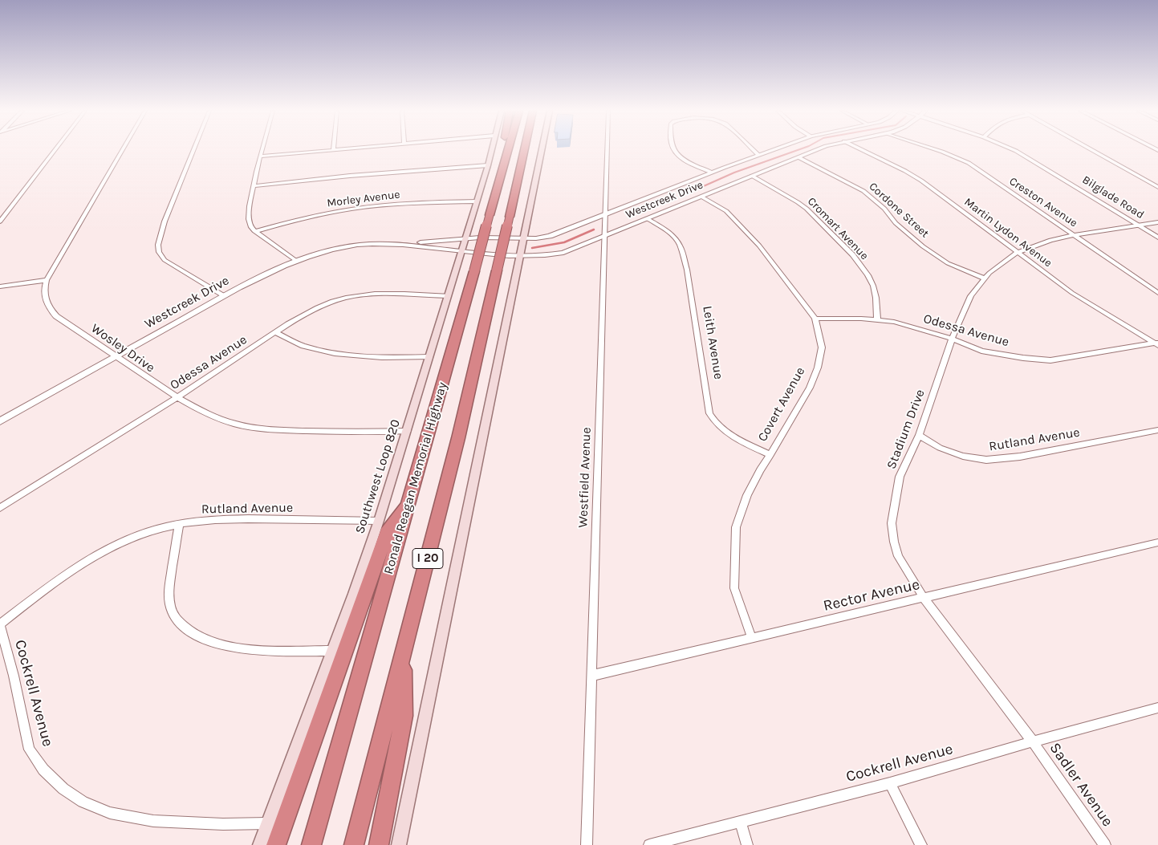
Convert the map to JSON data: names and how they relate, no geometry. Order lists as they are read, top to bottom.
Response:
{
  "streets": {
    "highway": ["Ronald Reagan Memorial Highway", "I 20"],
    "main road": ["Southwest Loop 820"],
    "street": [
      "Bilglade Road",
      "Morley Avenue",
      "Westcreek Drive",
      "Creston Avenue",
      "Cordone Street",
      "Cromart Avenue",
      "Martin Lydon Avenue",
      "Odessa Avenue",
      "Leith Avenue",
      "Wosley Drive",
      "Covert Avenue",
      "Stadium Drive",
      "Rutland Avenue",
      "Westfield Avenue",
      "Rector Avenue",
      "Cockrell Avenue",
      "Sadler Avenue"
    ]
  },
  "crossings": [
    ["Bilglade Road", "Stadium Drive"],
    ["Morley Avenue", "Southwest Loop 820"],
    ["Westcreek Drive", "Cordone Street"],
    ["Westcreek Drive", "Cromart Avenue"],
    ["Westcreek Drive", "Leith Avenue"],
    ["Westcreek Drive", "Wosley Drive"],
    ["Westcreek Drive", "Covert Avenue"],
    ["Westcreek Drive", "Southwest Loop 820"],
    ["Westcreek Drive", "Westfield Avenue"],
    ["Creston Avenue", "Stadium Drive"],
    ["Cordone Street", "Stadium Drive"],
    ["Cromart Avenue", "Odessa Avenue"],
    ["Martin Lydon Avenue", "Odessa Avenue"],
    ["Martin Lydon Avenue", "Stadium Drive"],
    ["Odessa Avenue", "Wosley Drive"],
    ["Odessa Avenue", "Covert Avenue"],
    ["Odessa Avenue", "Stadium Drive"],
    ["Odessa Avenue", "Southwest Loop 820"],
    ["Leith Avenue", "Covert Avenue"],
    ["Wosley Drive", "Southwest Loop 820"],
    ["Covert Avenue", "Rector Avenue"],
    ["Stadium Drive", "Rutland Avenue"],
    ["Stadium Drive", "Rector Avenue"],
    ["Stadium Drive", "Cockrell Avenue"],
    ["Stadium Drive", "Sadler Avenue"],
    ["Rutland Avenue", "Southwest Loop 820"],
    ["Rutland Avenue", "Cockrell Avenue"],
    ["Southwest Loop 820", "Cockrell Avenue"],
    ["Westfield Avenue", "Rector Avenue"],
    ["Cockrell Avenue", "Sadler Avenue"]
  ]
}
